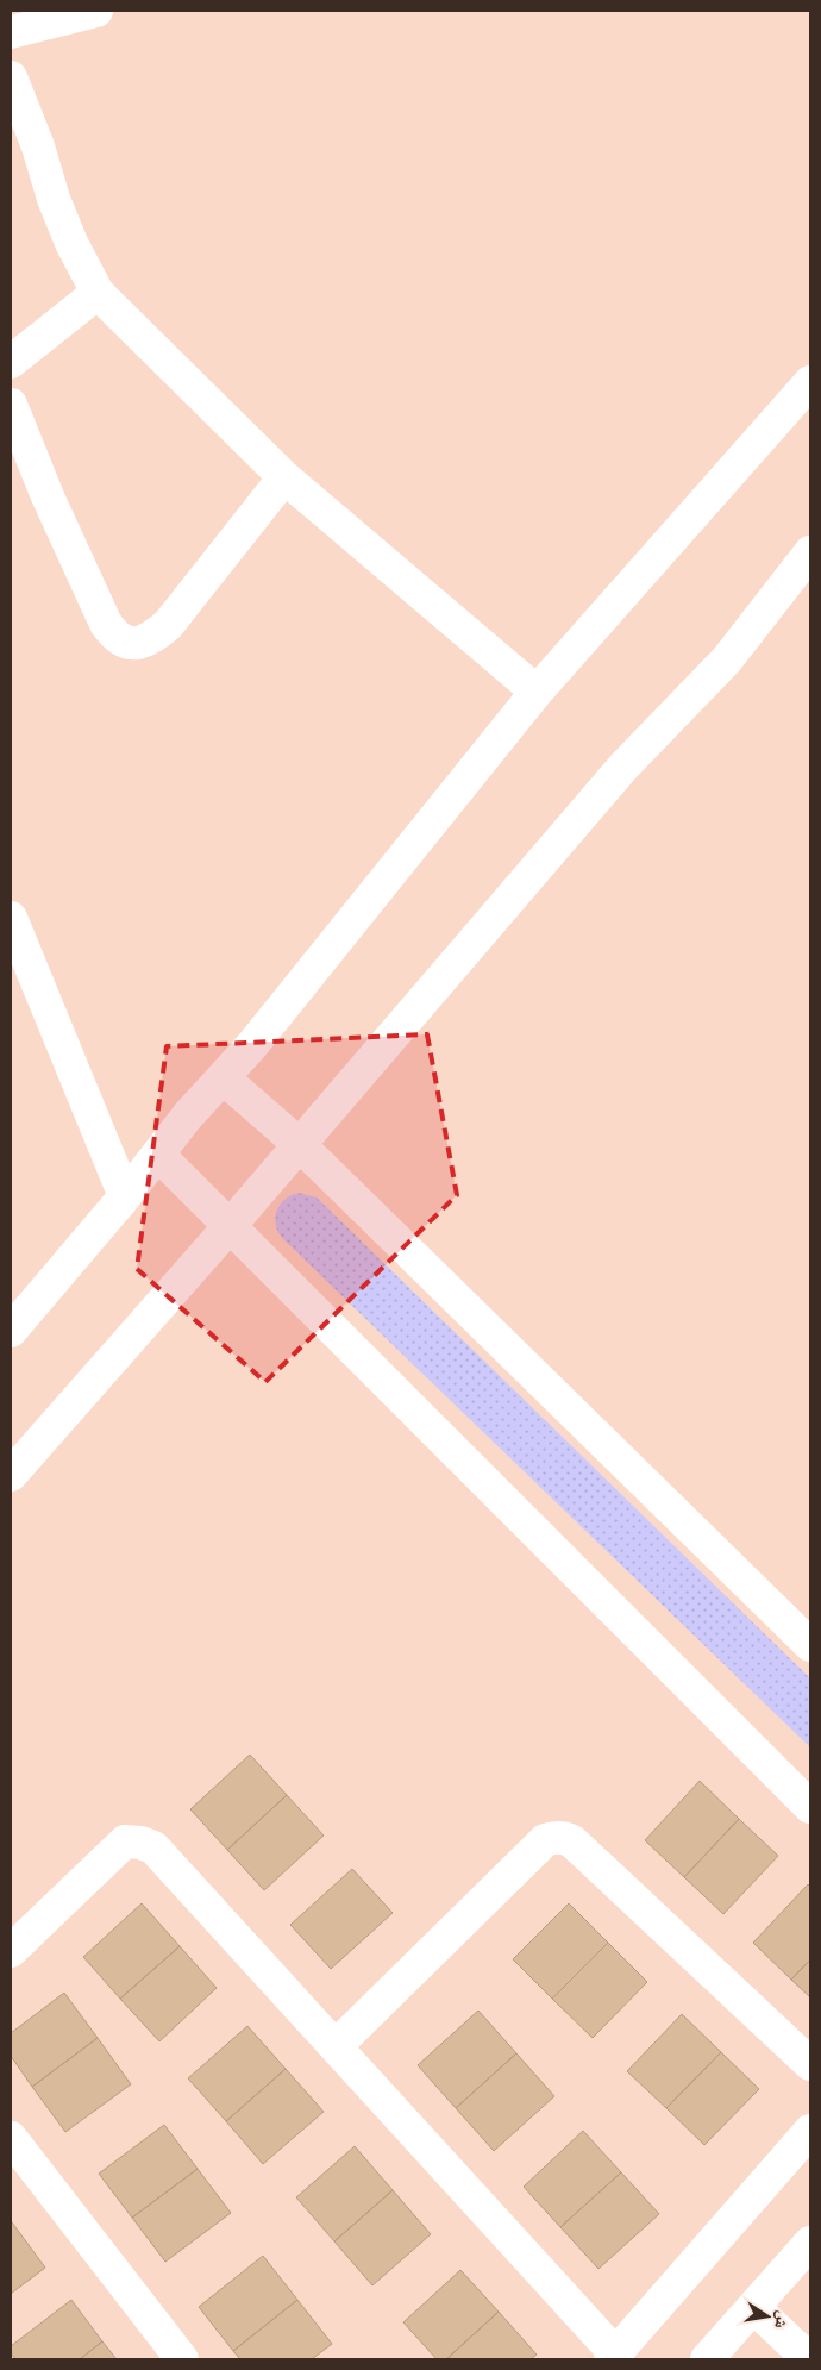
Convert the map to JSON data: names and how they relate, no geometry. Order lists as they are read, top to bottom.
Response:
{
  "north": "right"
}
